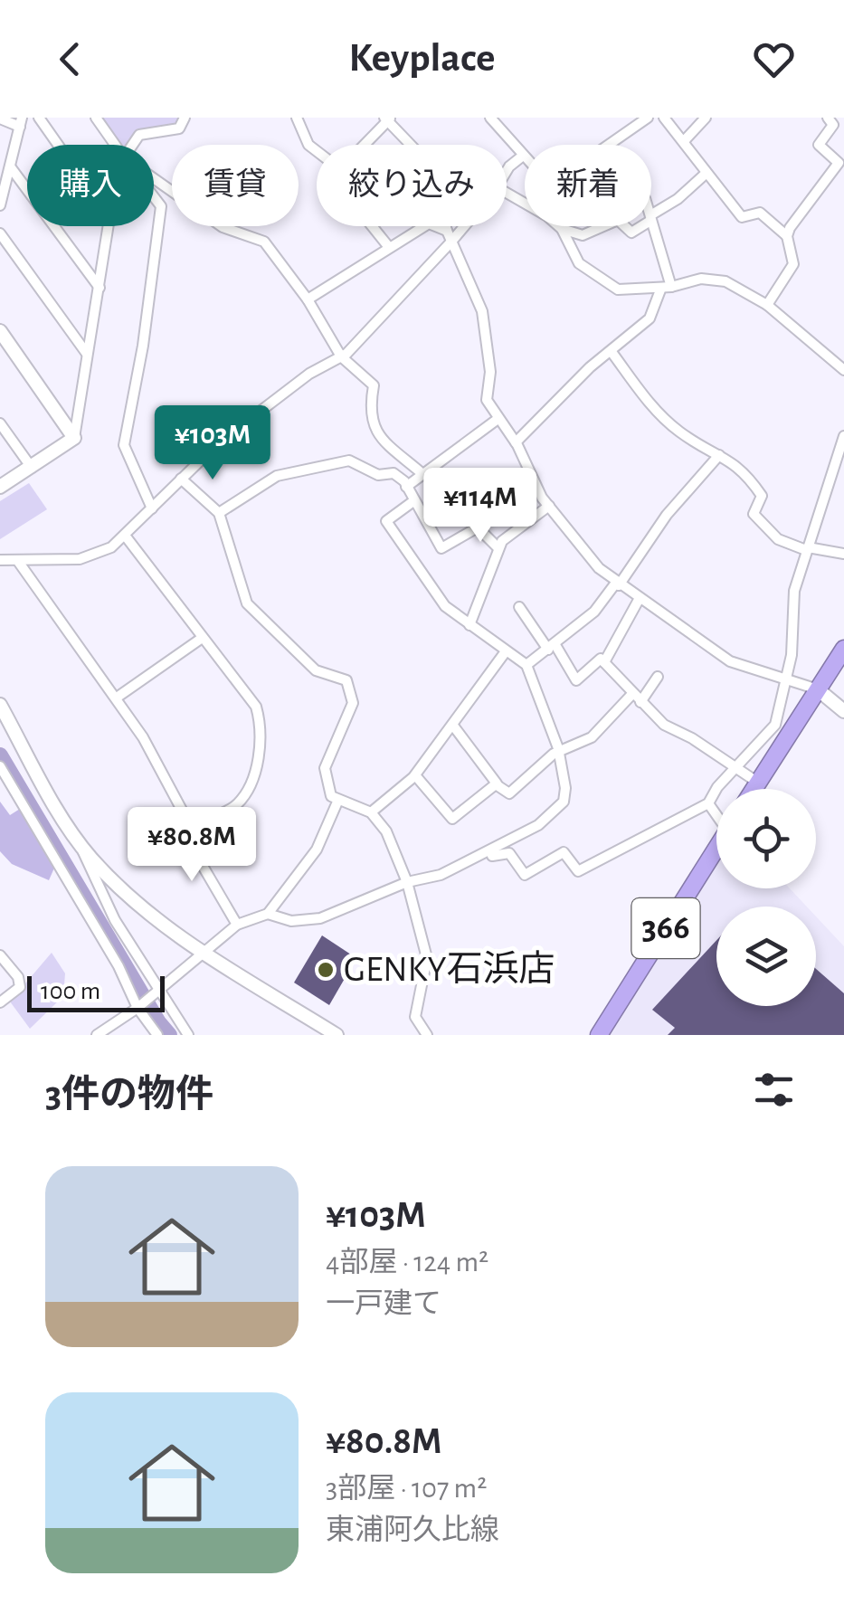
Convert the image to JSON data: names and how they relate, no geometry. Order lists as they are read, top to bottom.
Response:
{
  "streets": {
    "highway": ["366"]
  },
  "places": ["GENKY石浜店"],
  "scale_bar": "100 m",
  "page": {
    "header": "Keyplace",
    "chip": [
      "購入",
      "賃貸",
      "絞り込み",
      "新着"
    ],
    "price": ["¥103M", "¥114M", "¥80.8M"],
    "scale": "100 m",
    "heading": "3件の物件",
    "list": [
      {
        "name": "¥103M",
        "note": "4部屋 · 124 m² · 一戸建て"
      },
      {
        "name": "¥80.8M",
        "note": "3部屋 · 107 m² · 東浦阿久比線"
      }
    ]
  }
}
